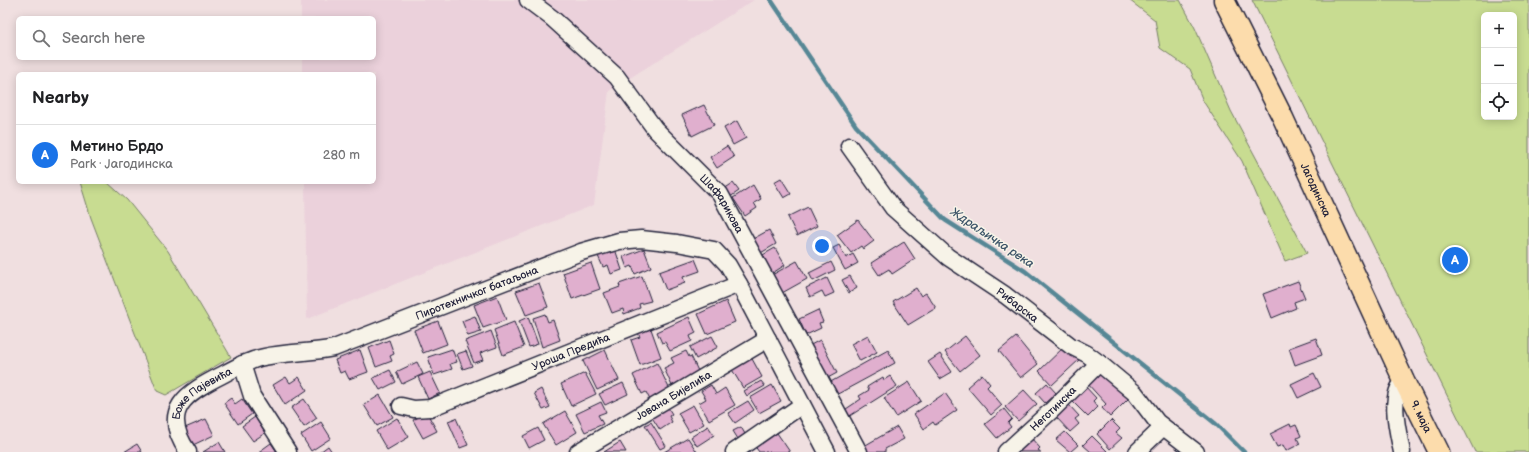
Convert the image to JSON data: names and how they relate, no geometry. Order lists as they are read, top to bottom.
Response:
{
  "streets": {
    "main road": ["Јагодинска", "9. маја"],
    "street": [
      "Шафарикова",
      "Пиротехничког батаљона",
      "Рибарска",
      "Уроша Предића",
      "Јована Бијелића",
      "Боже Пајевића",
      "Неготинска"
    ]
  },
  "crossings": [
    ["Јагодинска", "9. маја"],
    ["Пиротехничког батаљона", "Уроша Предића"],
    ["Пиротехничког батаљона", "Боже Пајевића"],
    ["Рибарска", "Неготинска"]
  ],
  "water": ["Ждраљичка река"],
  "page": {
    "map_buttons": ["+", "−"],
    "search": "Search here",
    "heading": "Nearby",
    "list": [
      {
        "mark": "A",
        "name": "Метино Брдо",
        "note": "Park · Јагодинска",
        "value": "280 m"
      }
    ],
    "pins": "A"
  }
}
